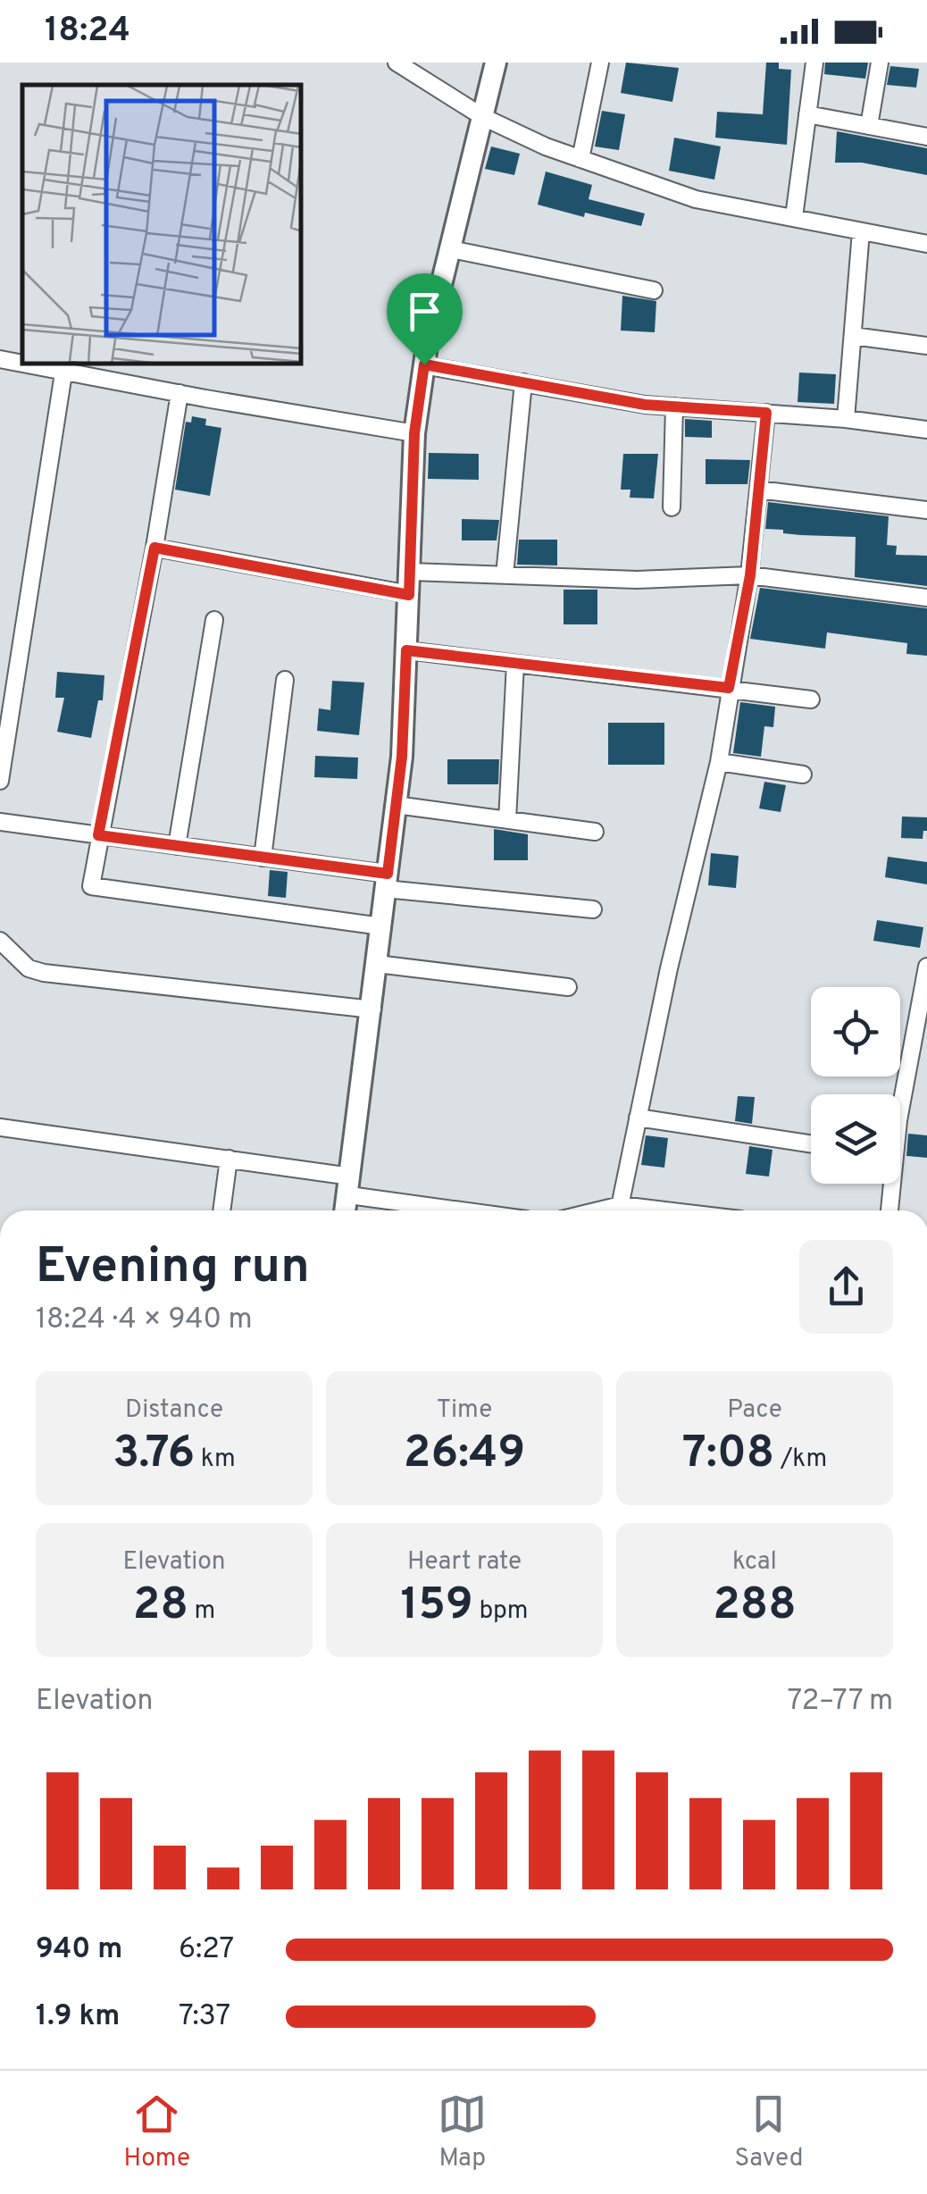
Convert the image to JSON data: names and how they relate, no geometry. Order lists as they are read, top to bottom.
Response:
{
  "page": {
    "status": "18:24",
    "heading": ["Evening run", "18:24 · 4 × 940 m"],
    "stats": [
      ["Distance", "3.76 km"],
      ["Time", "26:49"],
      ["Pace", "7:08 /km"],
      ["Elevation", "28 m"],
      ["Heart rate", "159 bpm"],
      ["kcal", "288"]
    ],
    "chart": ["Elevation", "72–77 m"],
    "list": [
      {
        "name": "940 m",
        "note": "6:27"
      },
      {
        "name": "1.9 km",
        "note": "7:37"
      }
    ],
    "tabs": ["Home", "Map", "Saved"]
  }
}
